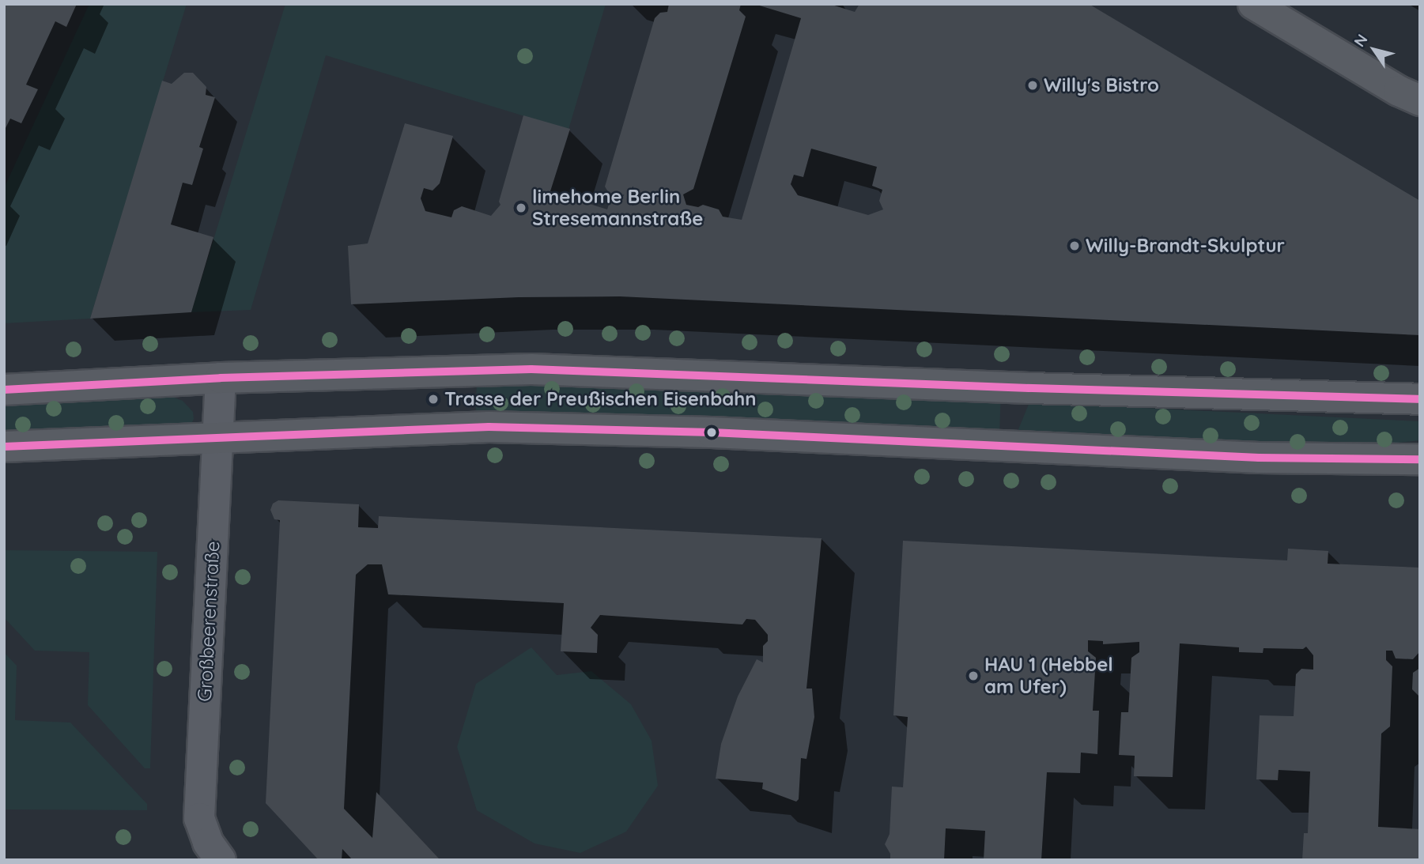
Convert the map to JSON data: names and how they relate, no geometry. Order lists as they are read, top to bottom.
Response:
{
  "streets": {
    "street": ["Großbeerenstraße"]
  },
  "places": [
    "Willy's Bistro",
    "limehome Berlin Stresemannstraße",
    "Willy-Brandt-Skulptur",
    "Trasse der Preußischen Eisenbahn",
    "HAU 1 (Hebbel am Ufer)"
  ],
  "north": "top left"
}
